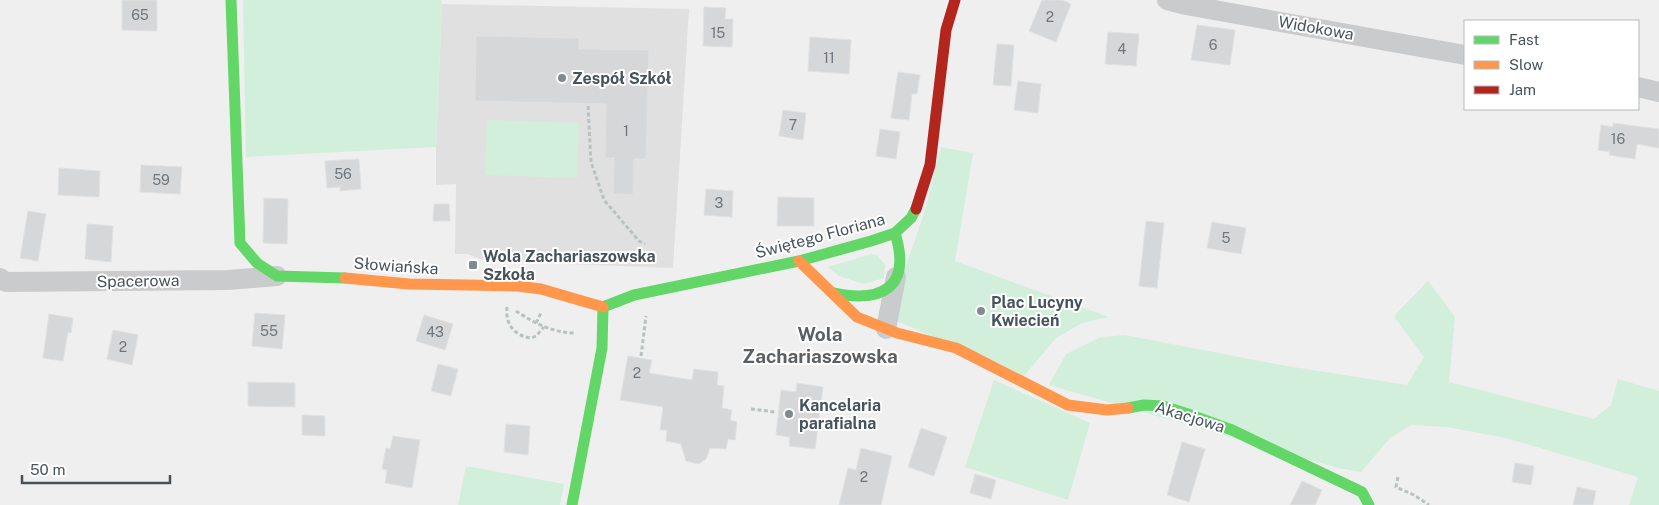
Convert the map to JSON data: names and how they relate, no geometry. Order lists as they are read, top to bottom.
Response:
{
  "streets": {
    "street": [
      "Widokowa",
      "Świętego Floriana",
      "Słowiańska",
      "Spacerowa",
      "Akacjowa"
    ]
  },
  "crossings": [
    ["Świętego Floriana", "Słowiańska"],
    ["Świętego Floriana", "Akacjowa"],
    ["Słowiańska", "Spacerowa"]
  ],
  "districts": ["Wola Zachariaszowska"],
  "places": {
    "other": ["Zespół Szkół", "Plac Lucyny Kwiecień", "Kancelaria parafialna"],
    "transit": ["Wola Zachariaszowska Szkoła"]
  },
  "house_numbers": [
    "65",
    "2",
    "15",
    "6",
    "4",
    "11",
    "7",
    "1",
    "16",
    "56",
    "59",
    "3",
    "5",
    "55",
    "43",
    "2",
    "2",
    "2"
  ],
  "legend": ["Fast", "Slow", "Jam"],
  "scale_bar": "50 m"
}
